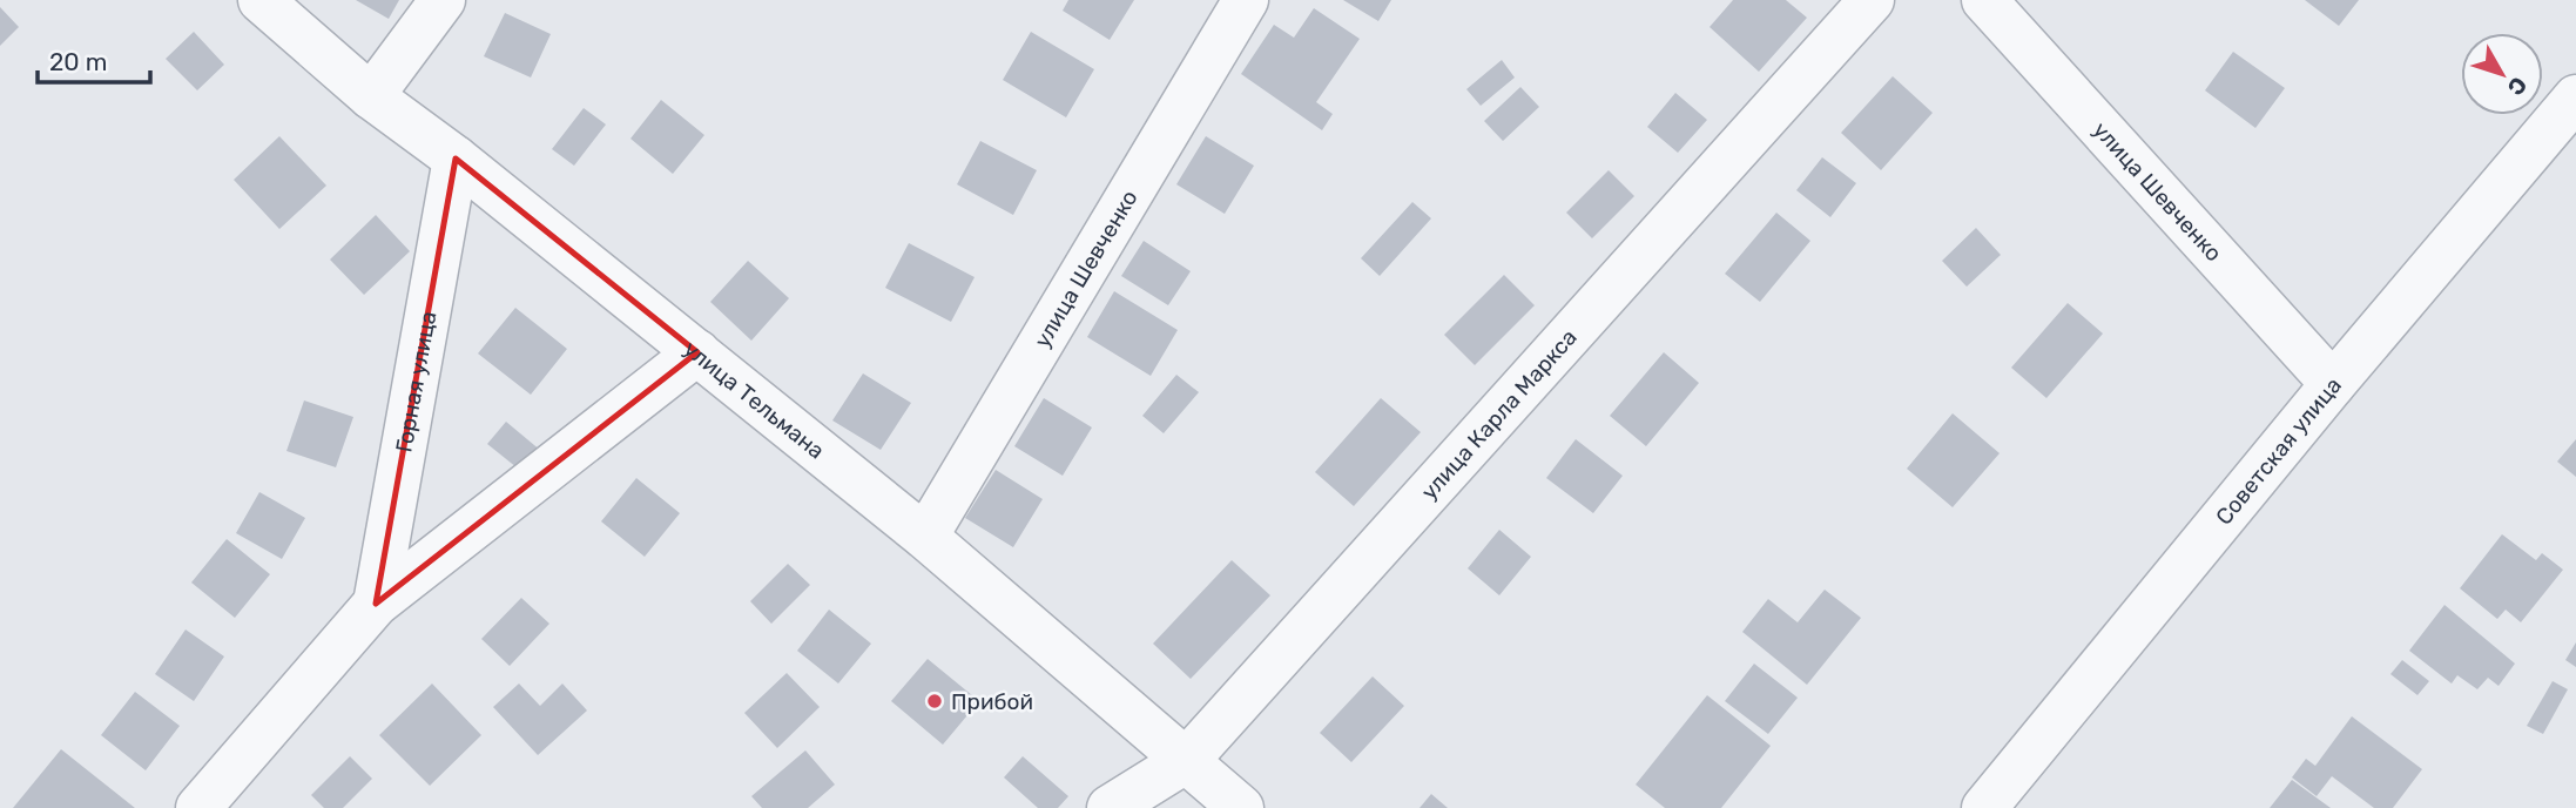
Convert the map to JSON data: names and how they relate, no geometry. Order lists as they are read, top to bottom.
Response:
{
  "streets": {
    "street": [
      "улица Шевченко",
      "Горная улица",
      "улица Тельмана",
      "улица Карла Маркса",
      "Советская улица"
    ]
  },
  "crossings": [
    ["улица Шевченко", "улица Тельмана"],
    ["улица Шевченко", "Советская улица"],
    ["Горная улица", "улица Тельмана"],
    ["улица Тельмана", "улица Карла Маркса"]
  ],
  "places": ["Прибой"],
  "scale_bar": "20 m",
  "north": "bottom right"
}
